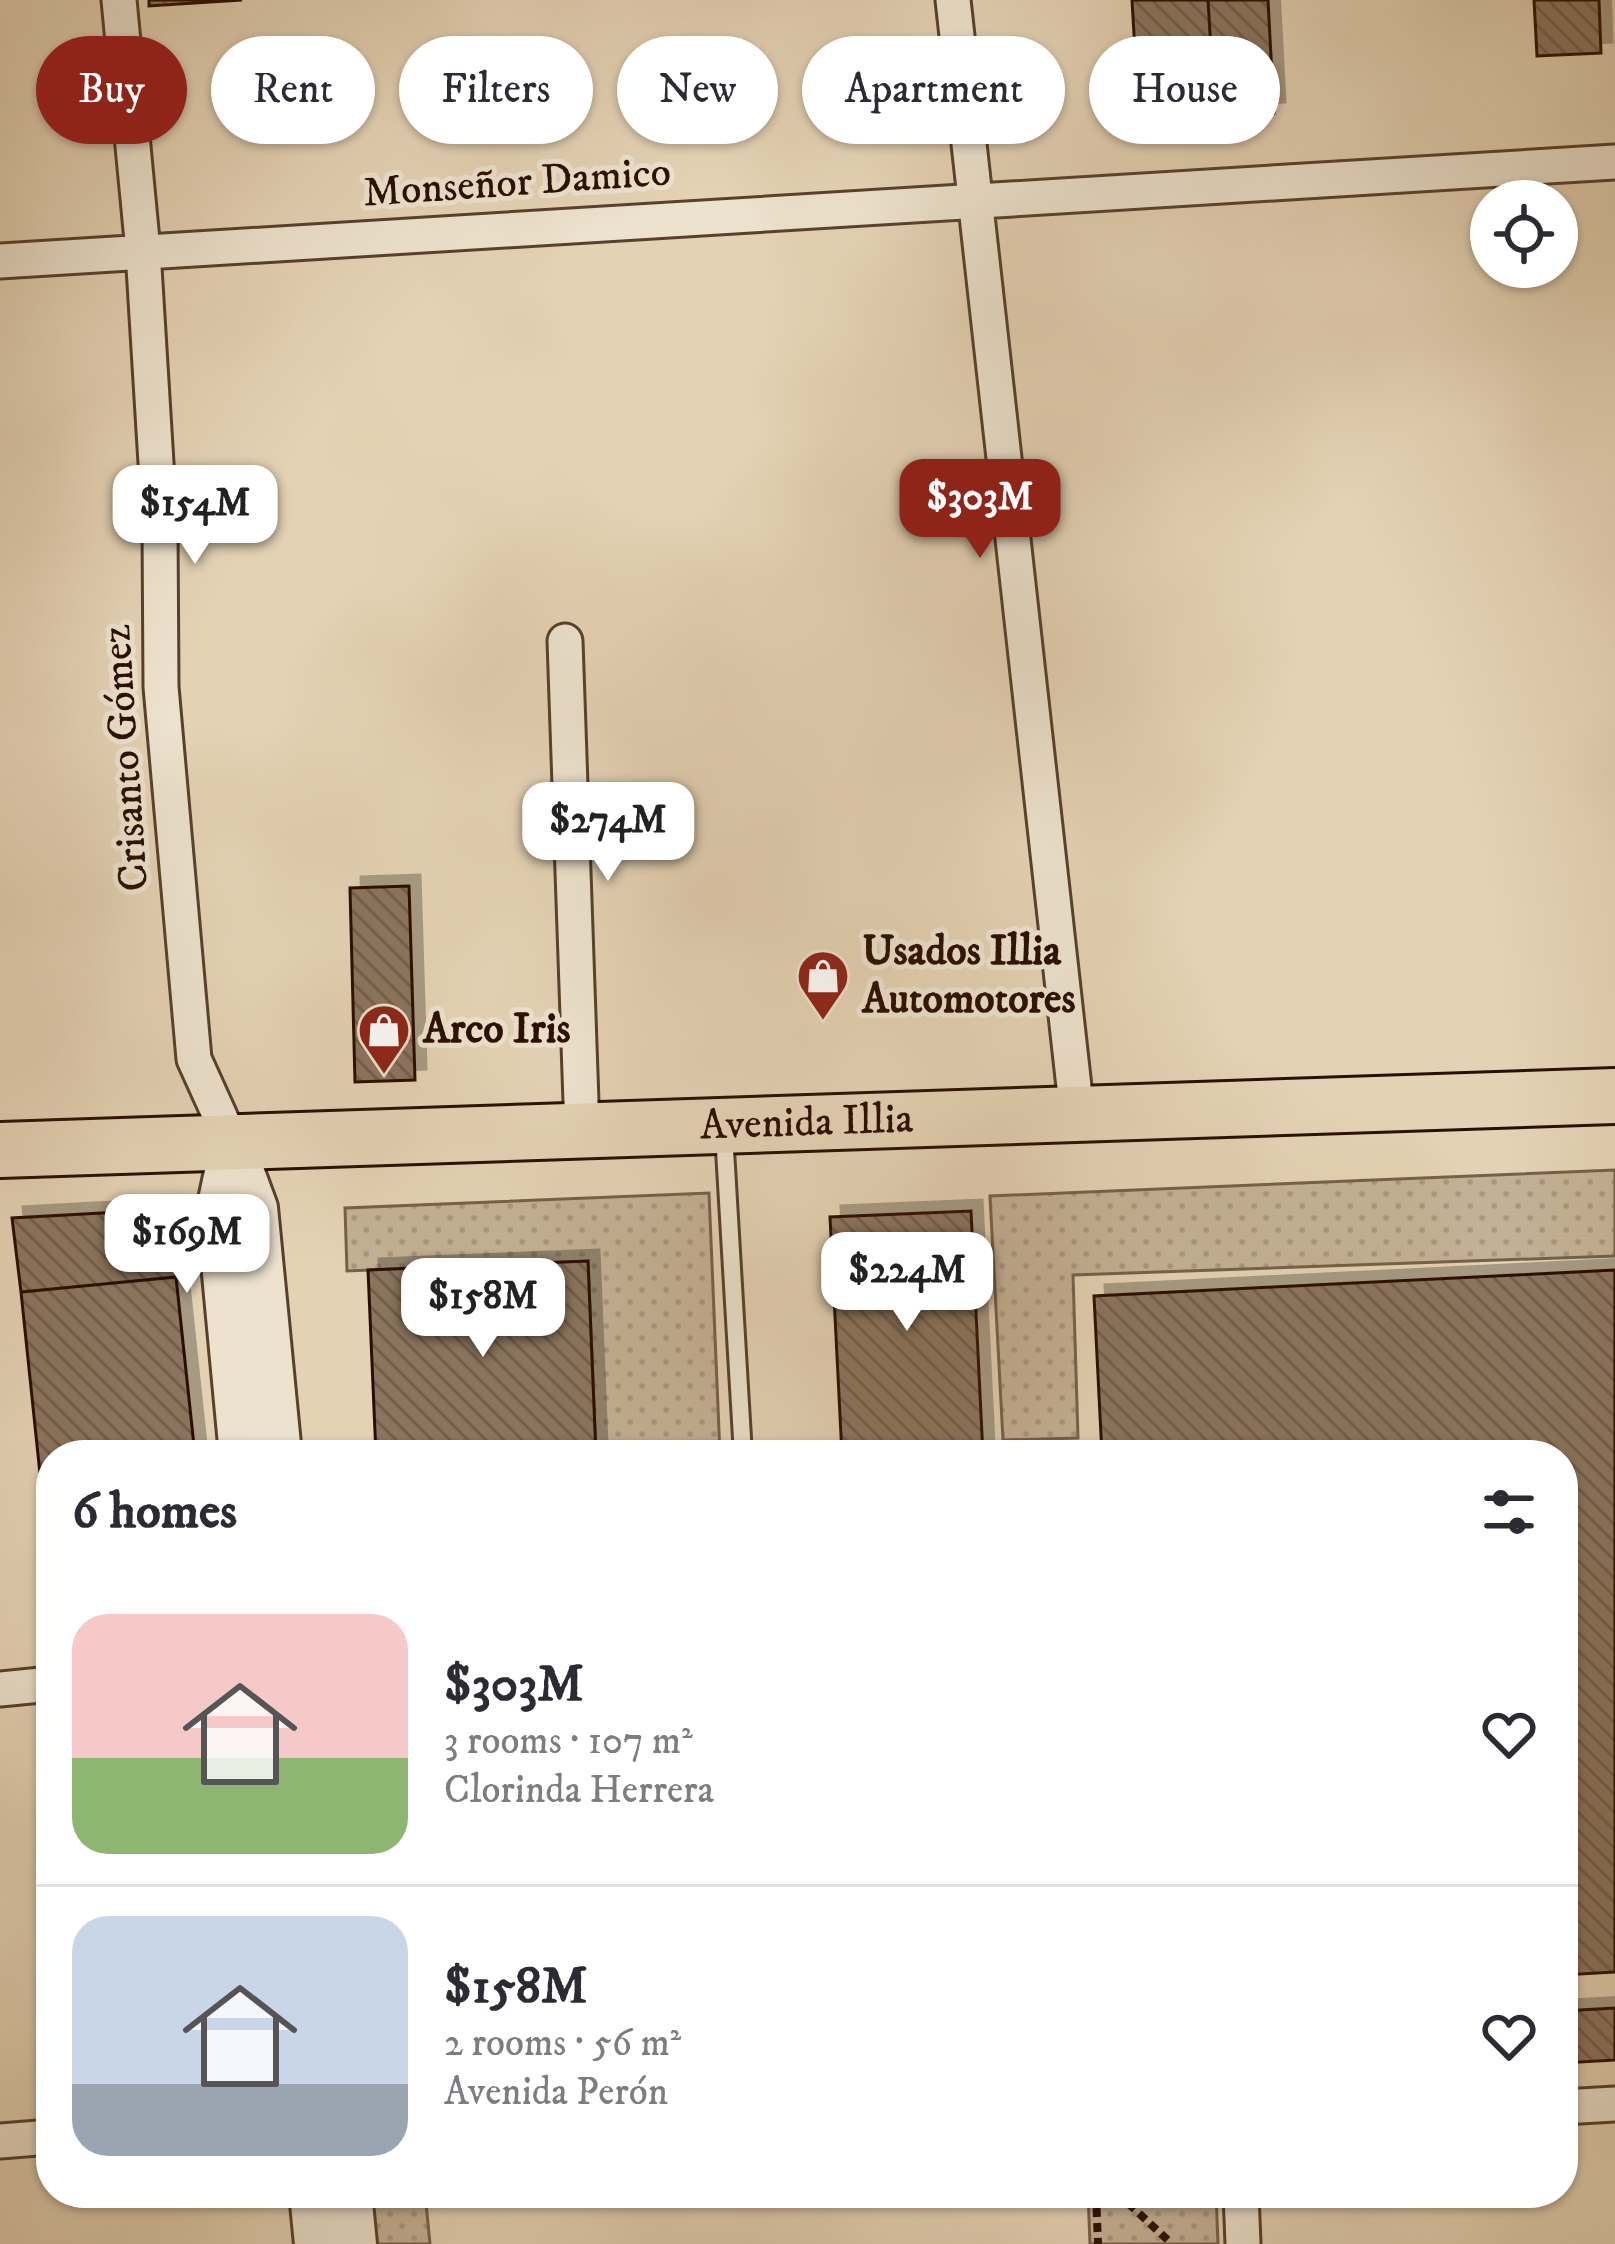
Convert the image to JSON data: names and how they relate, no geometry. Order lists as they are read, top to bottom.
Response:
{
  "streets": {
    "main road": ["Avenida Illia"],
    "street": ["Monseñor Damico", "Crisanto Gómez"]
  },
  "crossings": [
    ["Monseñor Damico", "Crisanto Gómez"],
    ["Crisanto Gómez", "Avenida Illia"]
  ],
  "places": {
    "shop": ["Usados Illia Automotores", "Arco Iris"]
  },
  "page": {
    "chip": [
      "Buy",
      "Rent",
      "Filters",
      "New",
      "Apartment",
      "House"
    ],
    "price": [
      "$303M",
      "$154M",
      "$274M",
      "$169M",
      "$224M",
      "$158M"
    ],
    "heading": "6 homes",
    "list": [
      {
        "name": "$303M",
        "note": "3 rooms · 107 m² · Clorinda Herrera"
      },
      {
        "name": "$158M",
        "note": "2 rooms · 56 m² · Avenida Perón"
      }
    ]
  }
}
